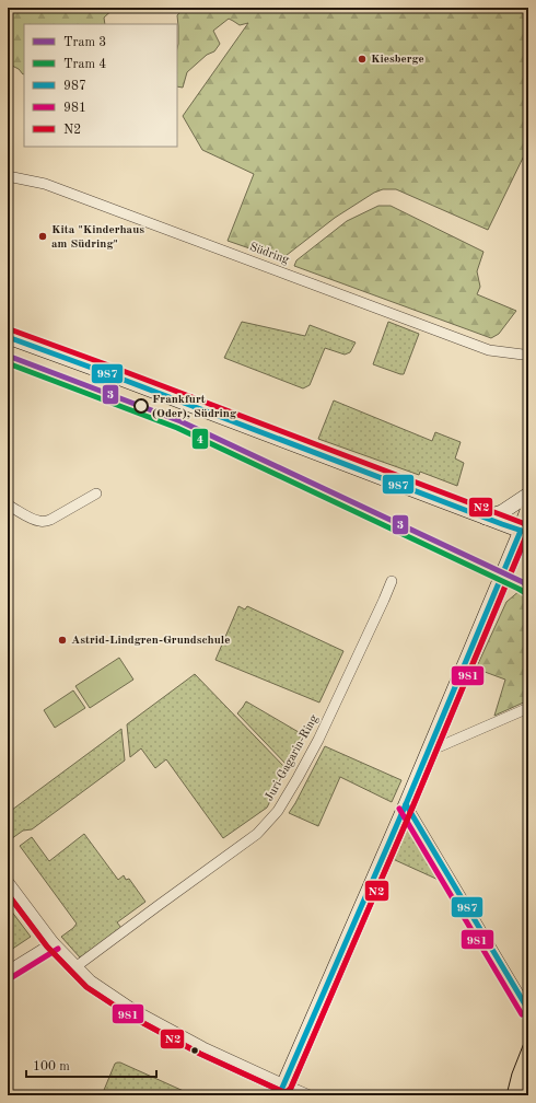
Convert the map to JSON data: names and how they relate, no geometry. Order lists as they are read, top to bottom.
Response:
{
  "streets": {
    "street": ["Südring", "Juri-Gagarin-Ring"]
  },
  "places": [
    "Kiesberge",
    "Kita \"Kinderhaus am Südring\"",
    "Frankfurt (Oder), Südring",
    "Astrid-Lindgren-Grundschule"
  ],
  "lines": [
    "transit line N2",
    "transit line 987",
    "tram line 3",
    "tram line 4",
    "transit line 981"
  ],
  "legend": [
    "Tram 3",
    "Tram 4",
    "987",
    "981",
    "N2"
  ],
  "scale_bar": "100 m"
}
